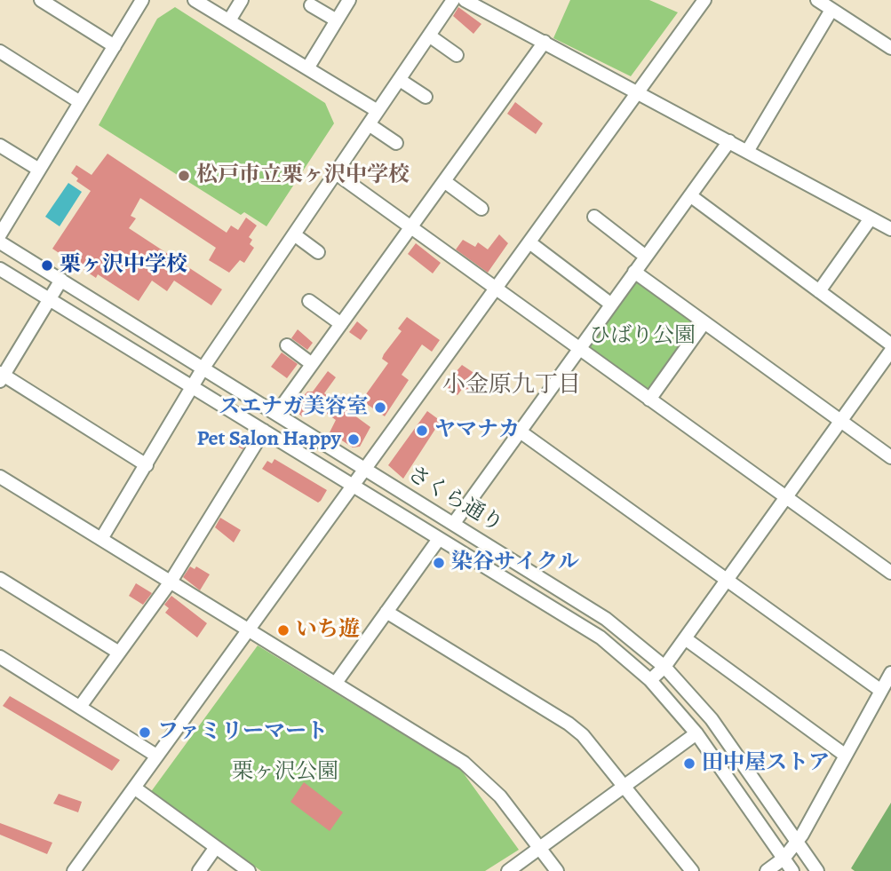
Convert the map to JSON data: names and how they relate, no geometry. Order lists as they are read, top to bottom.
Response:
{
  "streets": {
    "street": ["さくら通り"]
  },
  "districts": ["小金原九丁目"],
  "parks": ["ひばり公園", "栗ヶ沢公園"],
  "places": [
    "松戸市立栗ヶ沢中学校",
    "栗ヶ沢中学校",
    "スエナガ美容室",
    "ヤマナカ",
    "Pet Salon Happy",
    "染谷サイクル",
    "いち遊",
    "ファミリーマート",
    "田中屋ストア"
  ]
}
